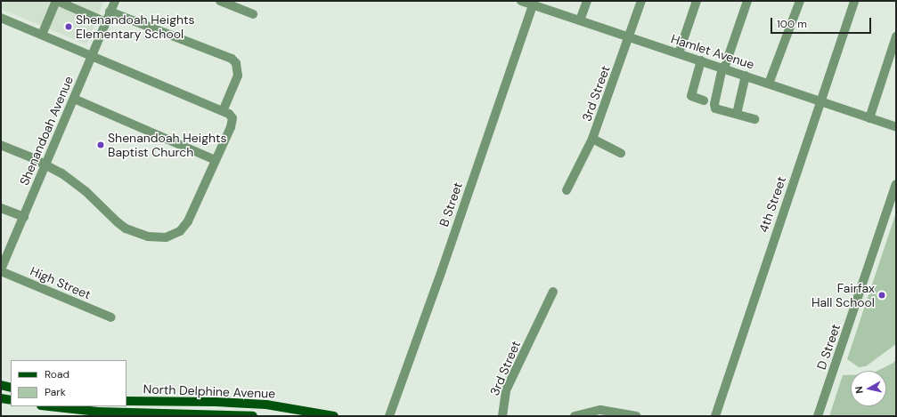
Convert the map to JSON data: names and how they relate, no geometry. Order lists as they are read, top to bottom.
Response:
{
  "streets": {
    "main road": ["North Delphine Avenue"],
    "street": [
      "Hamlet Avenue",
      "3rd Street",
      "Shenandoah Avenue",
      "B Street",
      "4th Street",
      "High Street",
      "D Street"
    ]
  },
  "crossings": [
    ["Hamlet Avenue", "3rd Street"],
    ["Hamlet Avenue", "B Street"],
    ["Hamlet Avenue", "4th Street"],
    ["Shenandoah Avenue", "High Street"]
  ],
  "places": ["Shenandoah Heights Elementary School", "Shenandoah Heights Baptist Church", "Fairfax Hall School"],
  "legend": ["Road", "Park"],
  "scale_bar": "100 m",
  "north": "left"
}
